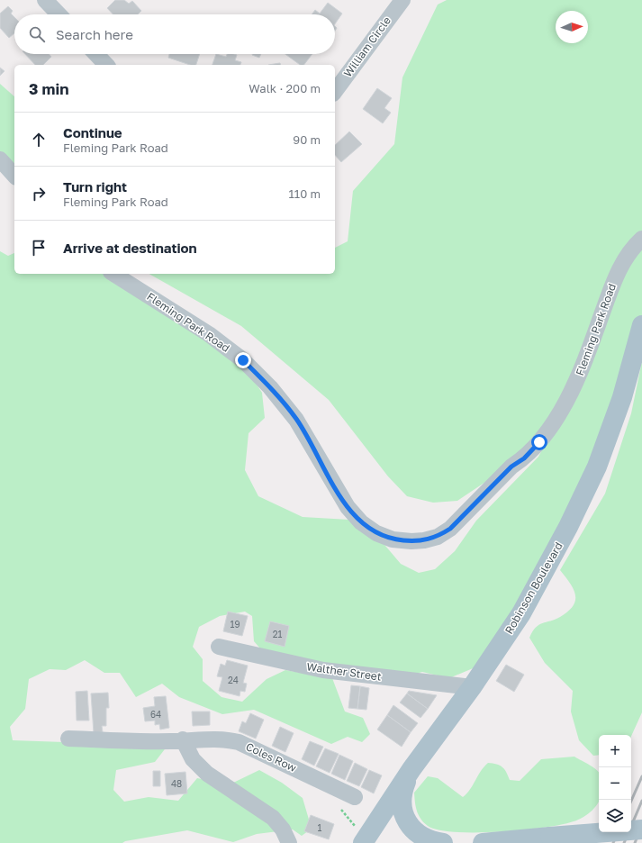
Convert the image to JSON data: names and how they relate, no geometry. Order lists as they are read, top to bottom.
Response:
{
  "streets": {
    "main road": ["Robinson Boulevard"],
    "street": [
      "William Circle",
      "Fleming Park Road",
      "Walther Street",
      "Coles Row"
    ]
  },
  "crossings": [
    ["Robinson Boulevard", "Walther Street"]
  ],
  "house_numbers": [
    "19",
    "21",
    "24",
    "64",
    "48",
    "1"
  ],
  "north": "right",
  "page": {
    "search": "Search here",
    "heading": ["3 min", "Walk · 200 m"],
    "list": [
      ["Continue", "Fleming Park Road", "90 m"],
      ["Turn right", "Fleming Park Road", "110 m"],
      "Arrive at destination"
    ],
    "map_buttons": ["+", "−"]
  }
}
